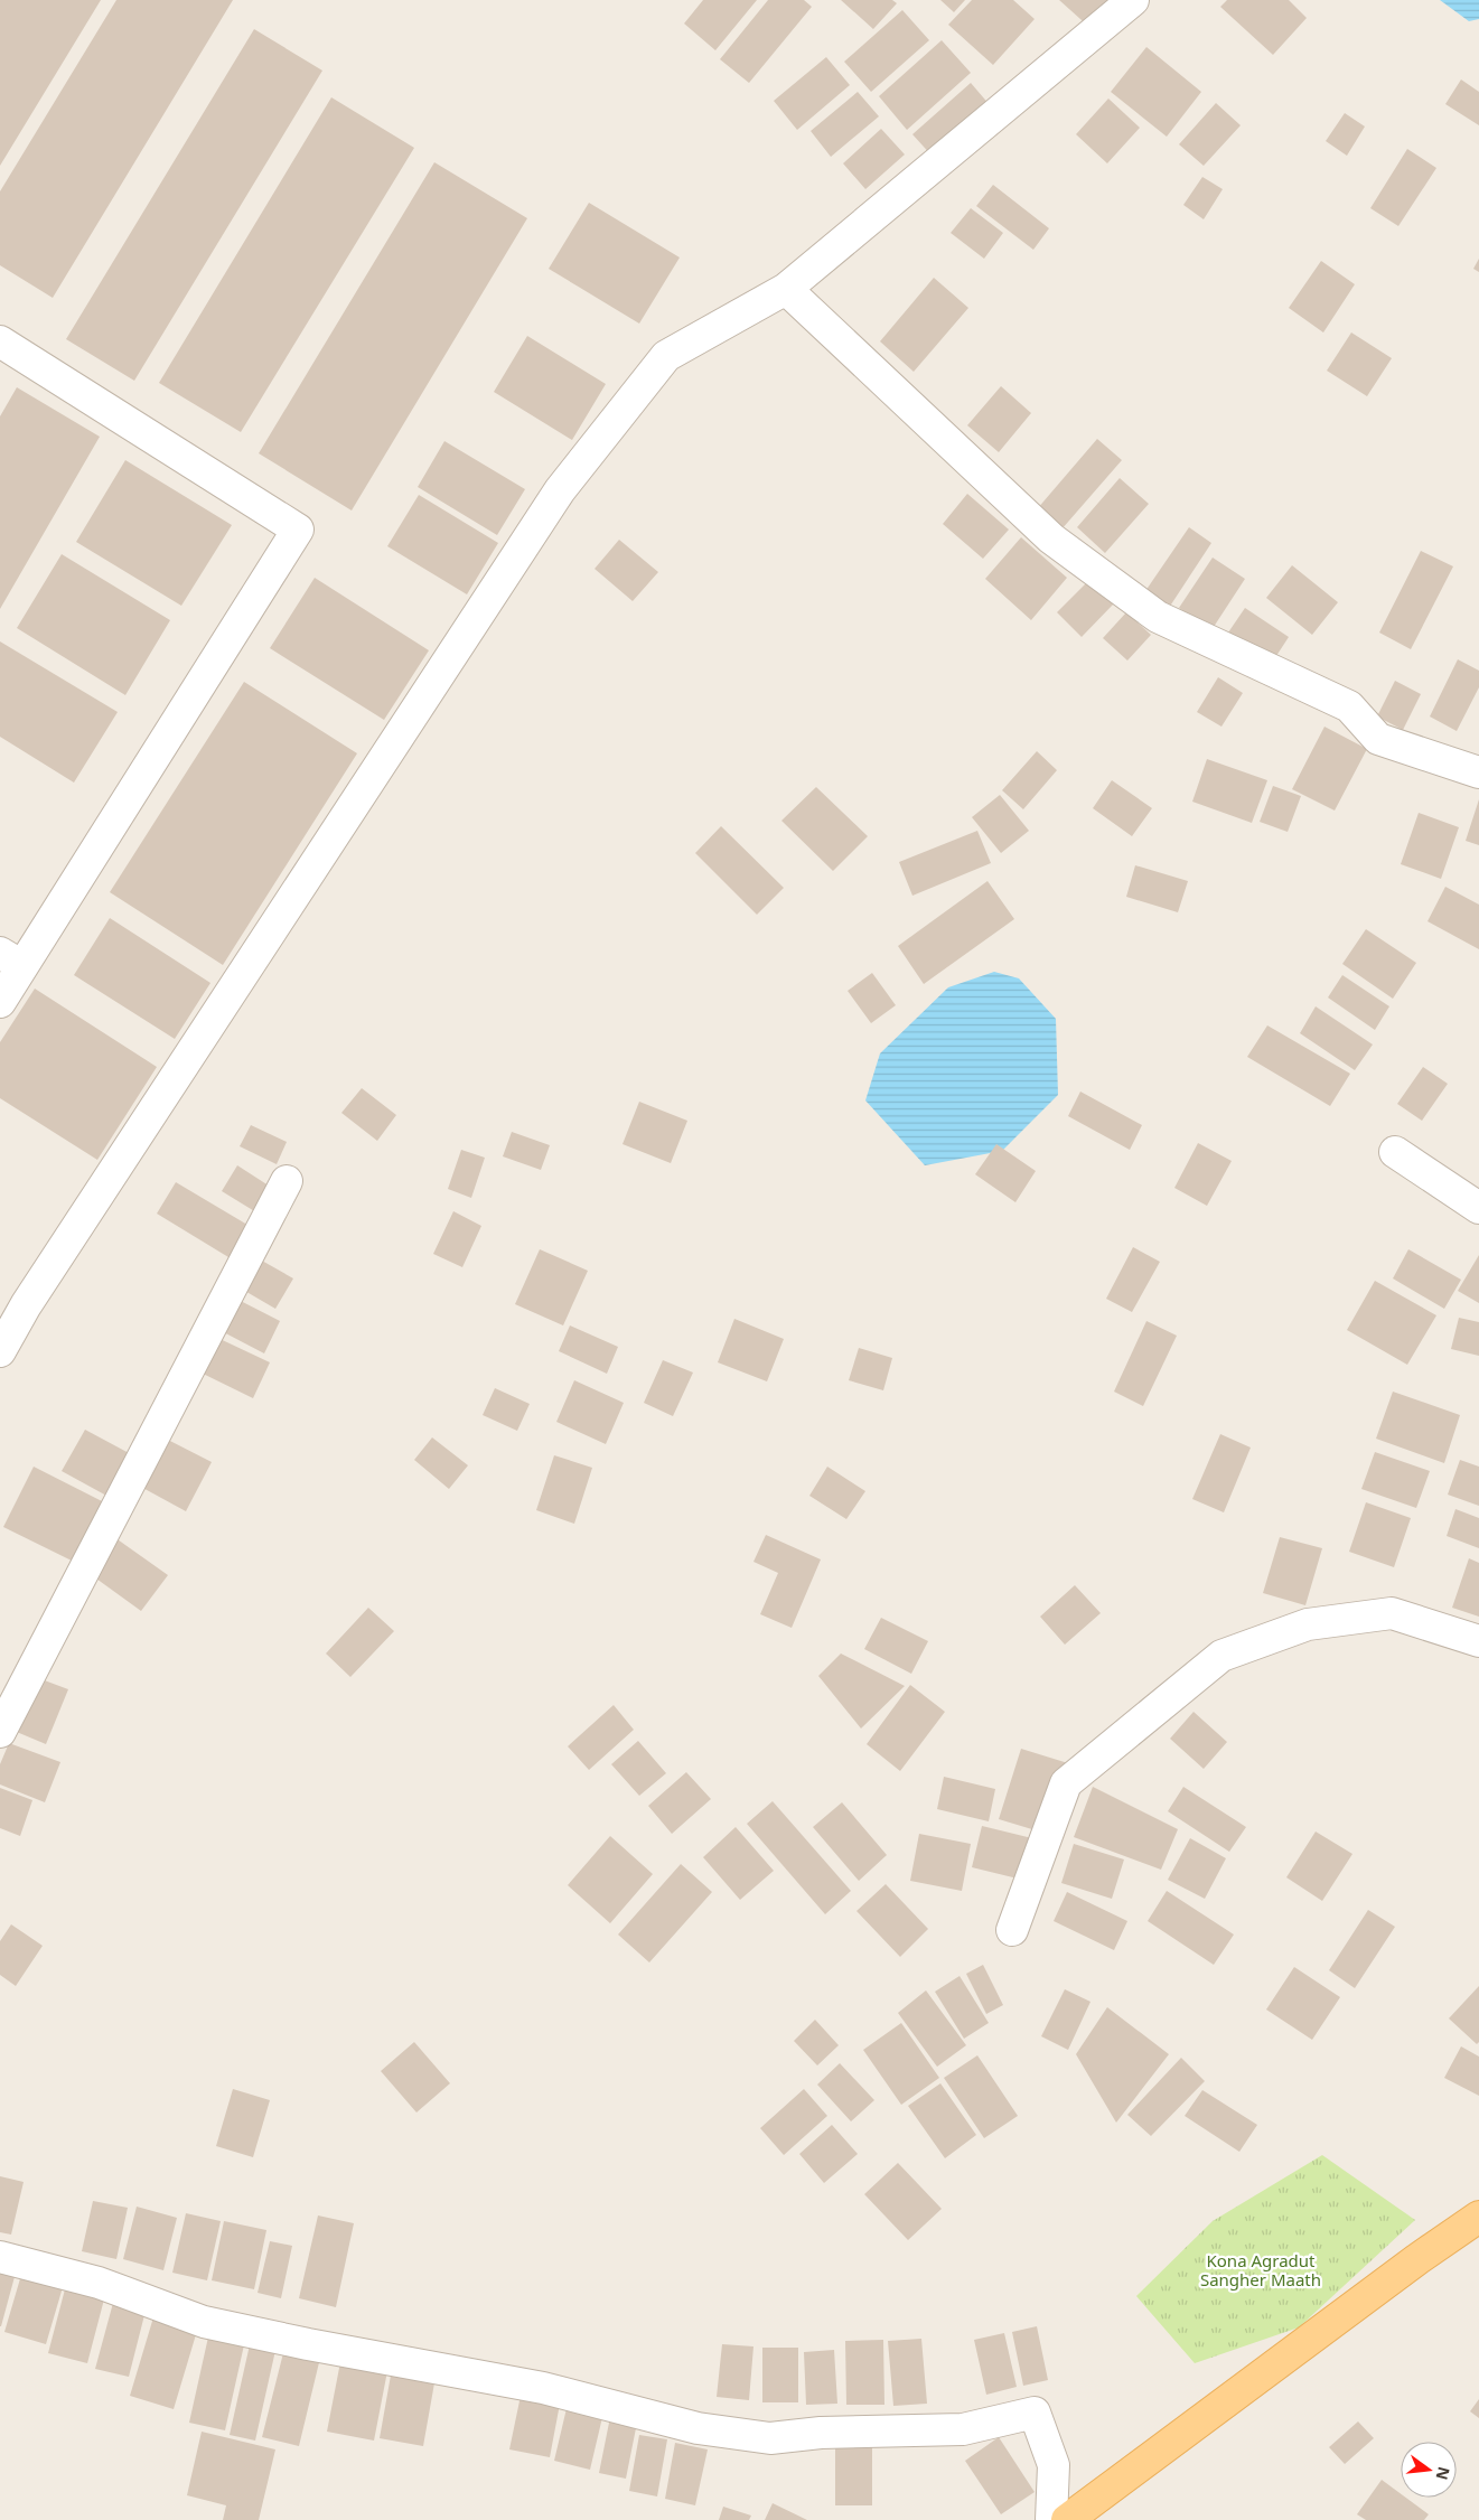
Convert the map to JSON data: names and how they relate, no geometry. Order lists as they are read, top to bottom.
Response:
{
  "parks": ["Kona Agradut Sangher Maath"],
  "north": "right"
}
